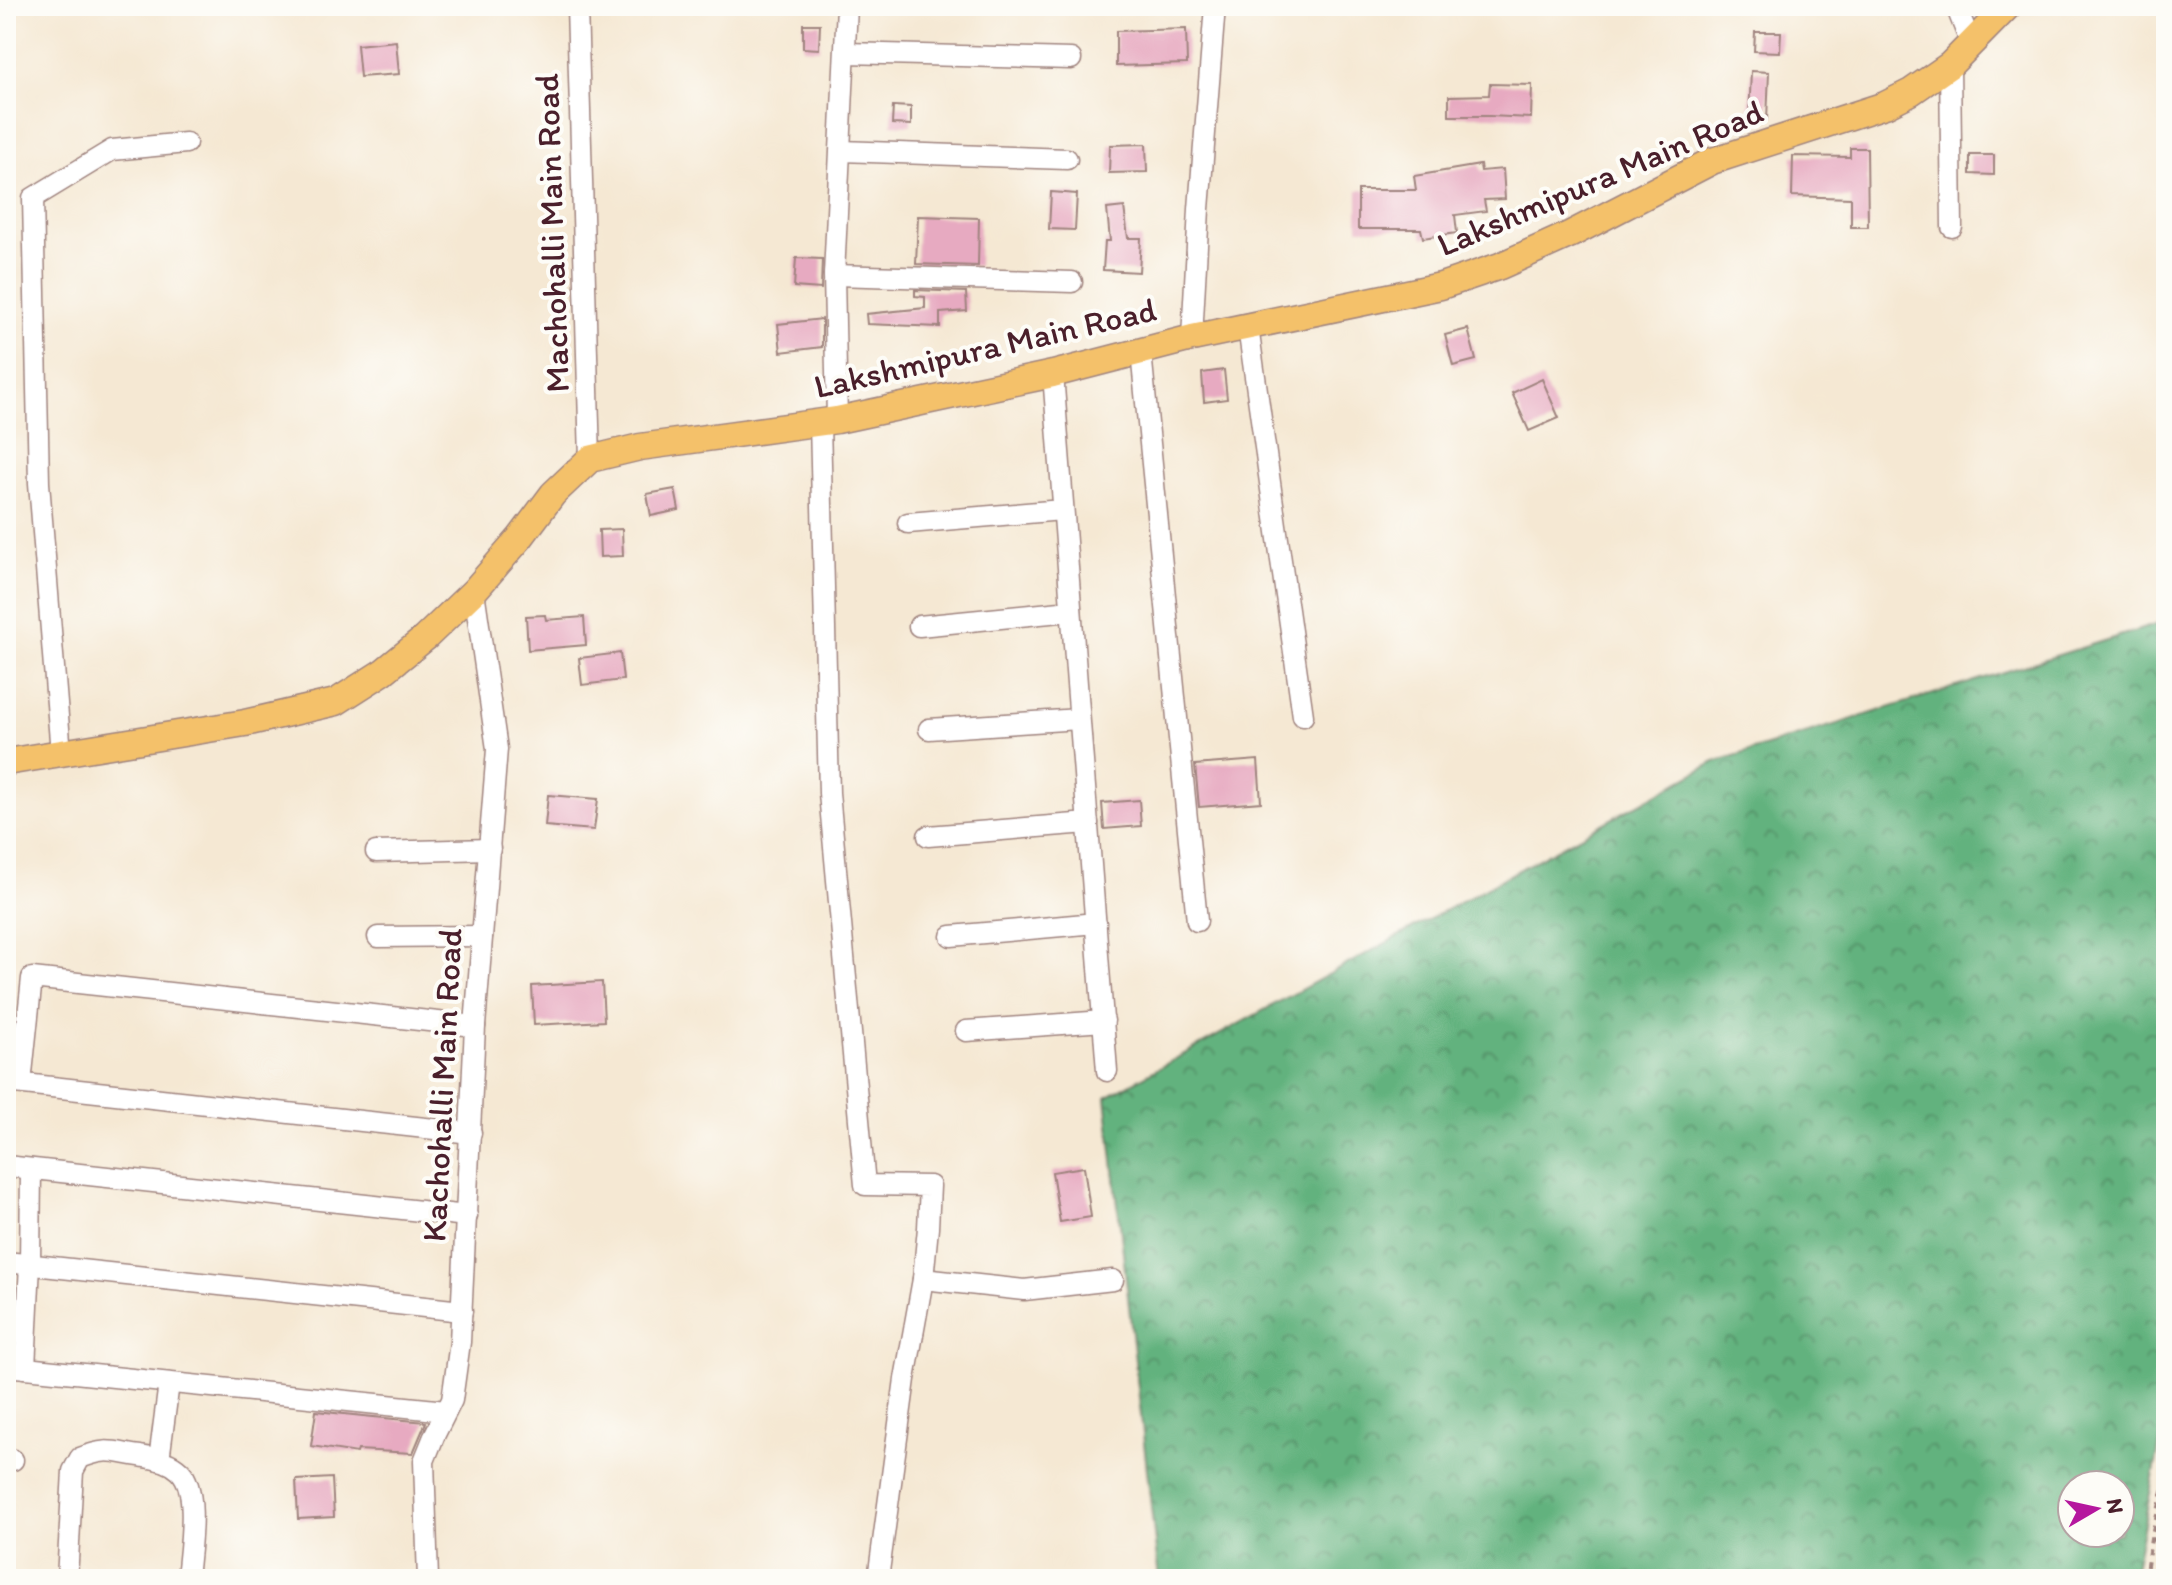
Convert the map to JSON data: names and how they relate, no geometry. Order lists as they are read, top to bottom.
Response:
{
  "streets": {
    "main road": ["Lakshmipura Main Road"],
    "street": ["Machohalli Main Road", "Kachohalli Main Road"]
  },
  "crossings": [
    ["Lakshmipura Main Road", "Machohalli Main Road"],
    ["Lakshmipura Main Road", "Kachohalli Main Road"]
  ],
  "north": "right"
}
